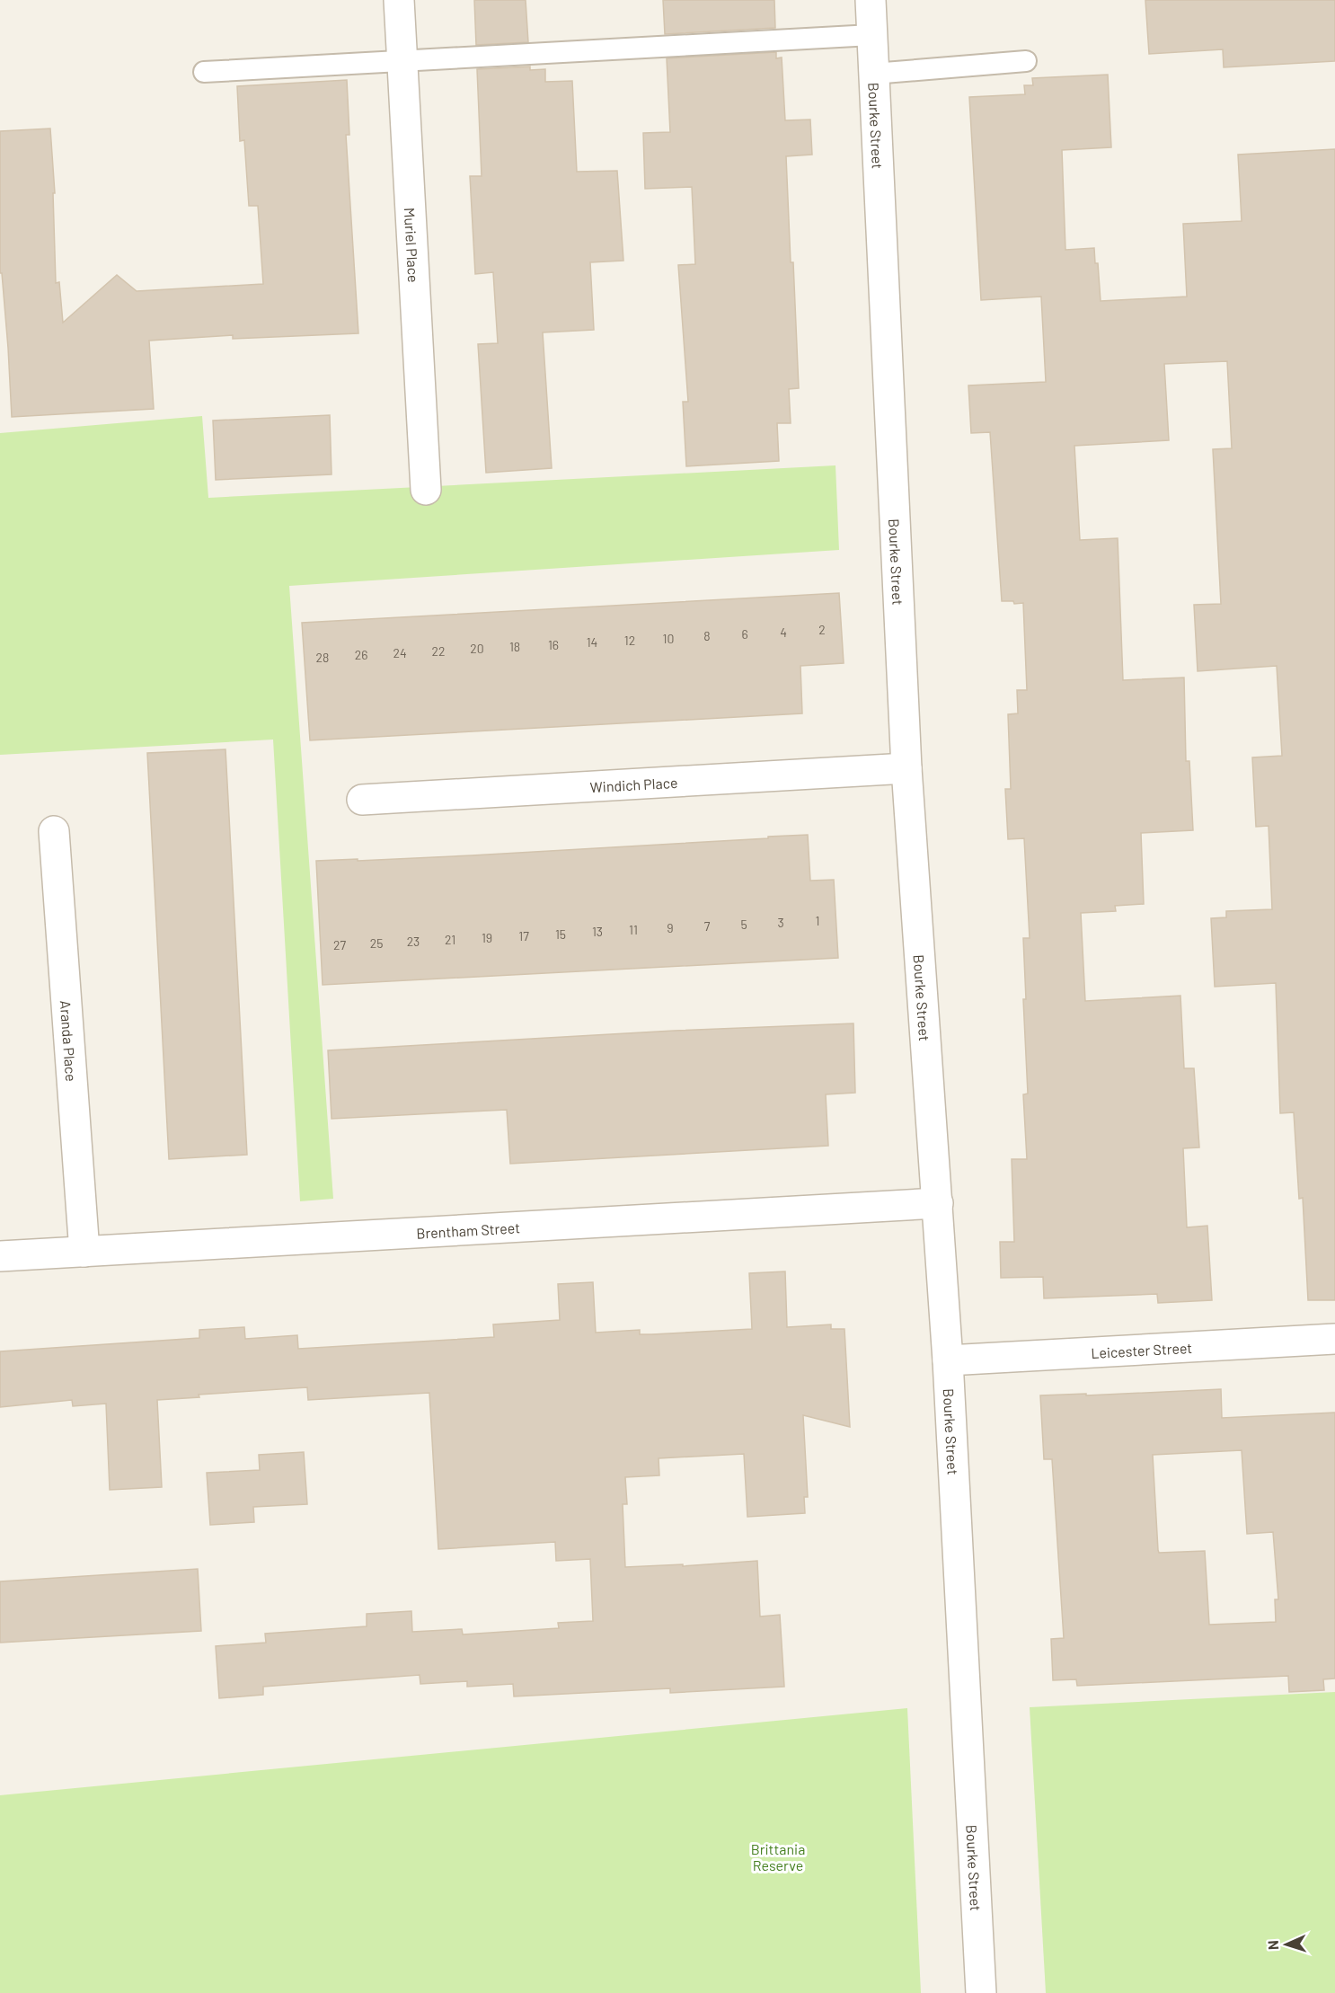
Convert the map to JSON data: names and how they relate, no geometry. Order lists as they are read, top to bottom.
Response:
{
  "streets": {
    "street": [
      "Bourke Street",
      "Muriel Place",
      "Windich Place",
      "Aranda Place",
      "Brentham Street",
      "Leicester Street"
    ]
  },
  "crossings": [
    ["Bourke Street", "Windich Place"],
    ["Bourke Street", "Brentham Street"],
    ["Bourke Street", "Leicester Street"],
    ["Aranda Place", "Brentham Street"]
  ],
  "parks": ["Brittania Reserve"],
  "house_numbers": [
    "2",
    "4",
    "6",
    "8",
    "10",
    "12",
    "14",
    "16",
    "18",
    "20",
    "22",
    "24",
    "26",
    "28",
    "1",
    "3",
    "5",
    "7",
    "9",
    "11",
    "13",
    "15",
    "17",
    "19",
    "21",
    "23",
    "25",
    "27"
  ],
  "north": "left"
}
